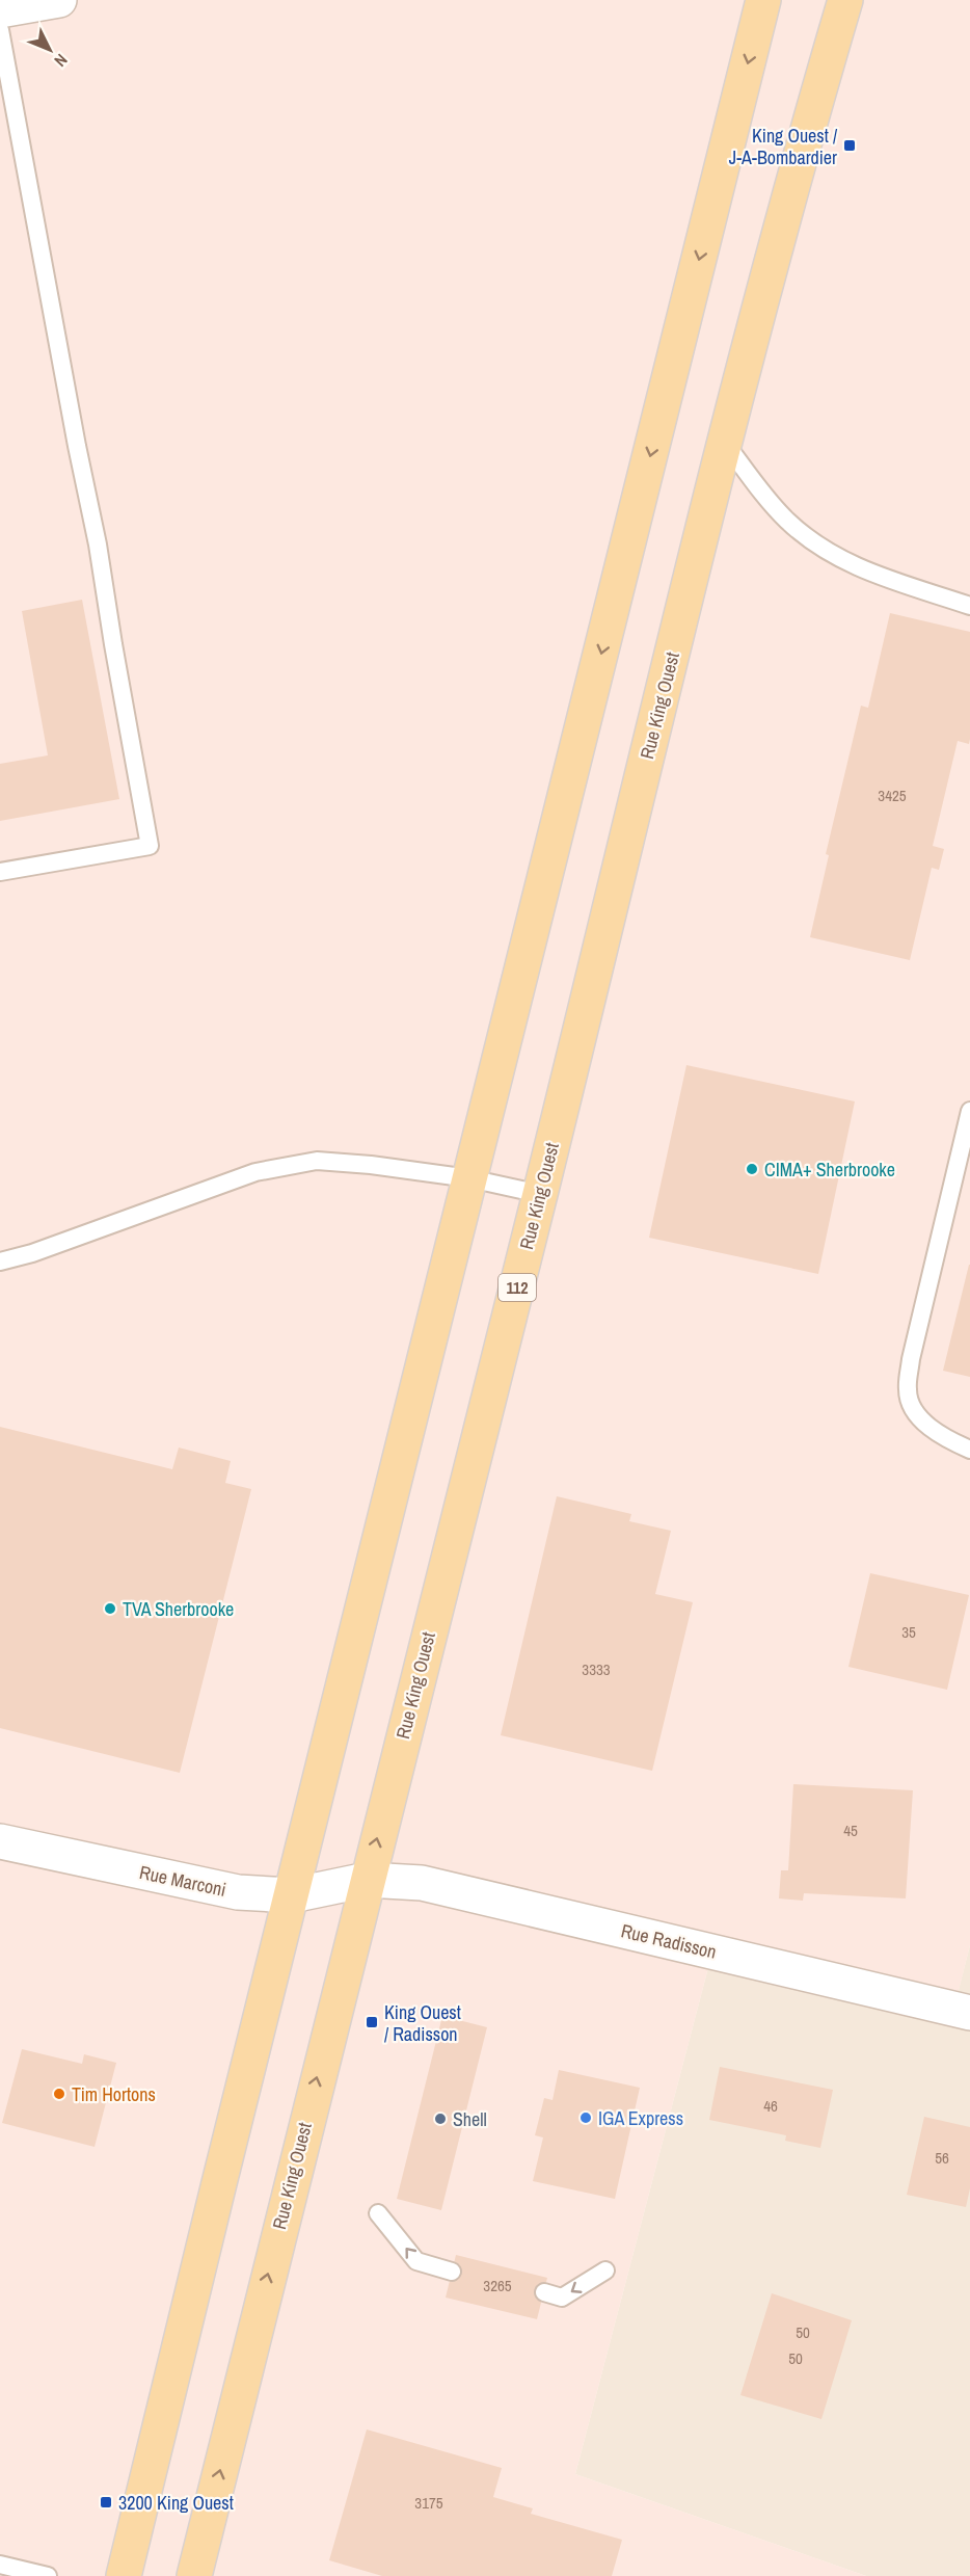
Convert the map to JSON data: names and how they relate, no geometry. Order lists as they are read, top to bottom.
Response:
{
  "streets": {
    "main road": ["Rue King Ouest", "112"],
    "street": ["Rue Marconi", "Rue Radisson"]
  },
  "crossings": [
    ["Rue King Ouest", "Rue Marconi"],
    ["Rue King Ouest", "Rue Radisson"],
    ["Rue Marconi", "Rue Radisson"]
  ],
  "places": {
    "transit": ["King Ouest / J-A-Bombardier", "King Ouest / Radisson", "3200 King Ouest"],
    "other": [
      "CIMA+ Sherbrooke",
      "TVA Sherbrooke",
      "Tim Hortons",
      "IGA Express",
      "Shell"
    ]
  },
  "house_numbers": [
    "3425",
    "35",
    "3333",
    "45",
    "46",
    "56",
    "3265",
    "50",
    "50",
    "3175"
  ],
  "north": "bottom right"
}
